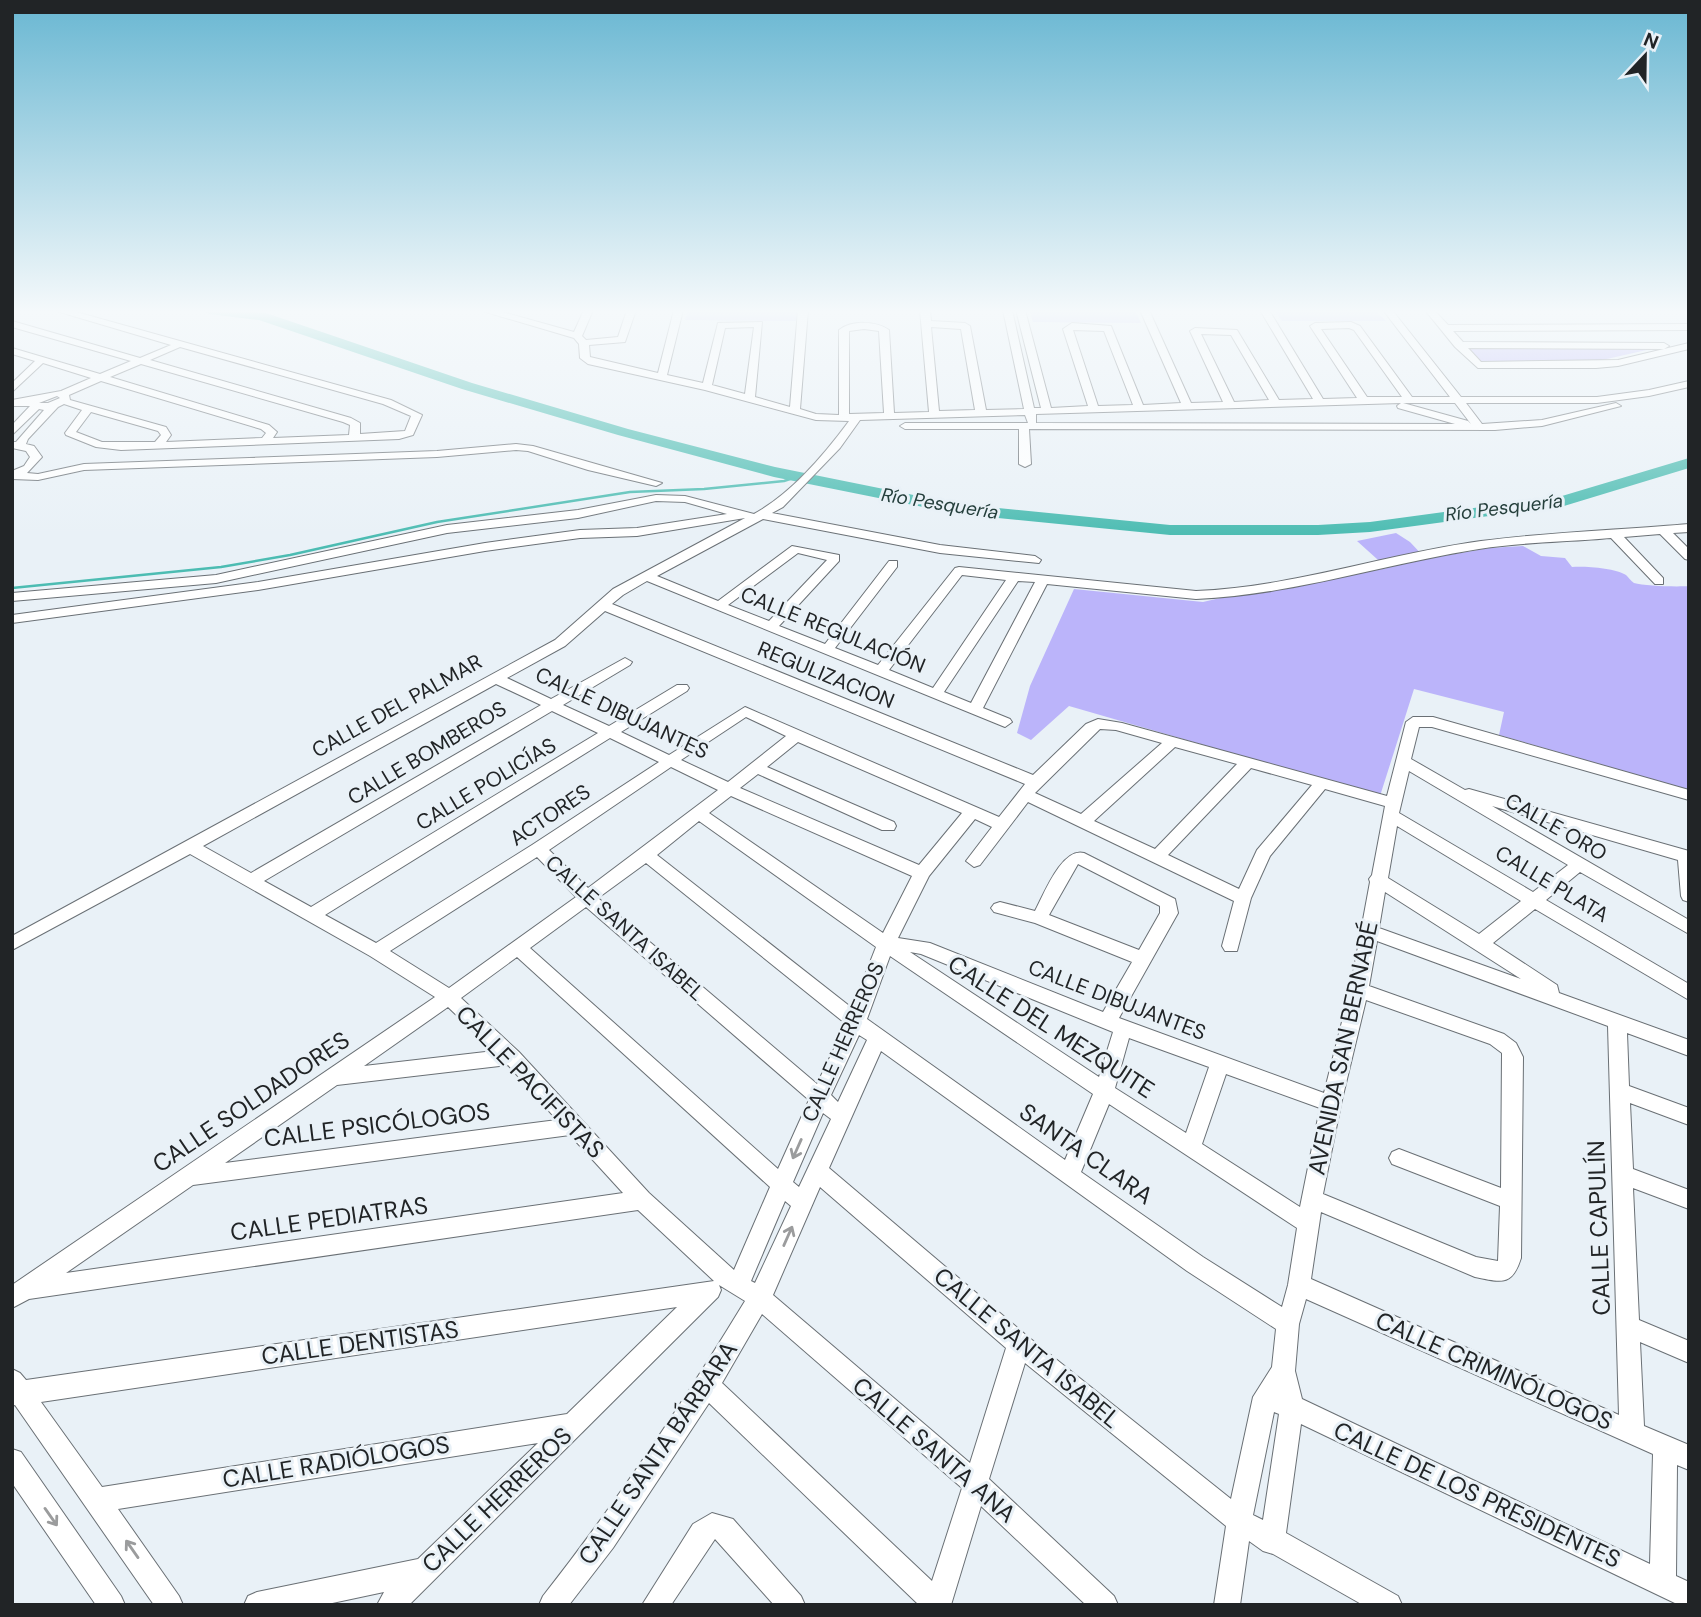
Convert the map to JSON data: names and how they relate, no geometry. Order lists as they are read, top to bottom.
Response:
{
  "streets": {
    "street": [
      "CALLE REGULACIÓN",
      "REGULIZACION",
      "CALLE DEL PALMAR",
      "CALLE DIBUJANTES",
      "CALLE BOMBEROS",
      "CALLE POLICÍAS",
      "ACTORES",
      "CALLE ORO",
      "CALLE PLATA",
      "CALLE SANTA ISABEL",
      "CALLE DEL MEZQUITE",
      "CALLE HERREROS",
      "AVENIDA SAN BERNABÉ",
      "CALLE PACIFISTAS",
      "CALLE SOLDADORES",
      "CALLE PSICÓLOGOS",
      "SANTA CLARA",
      "CALLE PEDIATRAS",
      "CALLE CAPULÍN",
      "CALLE DENTISTAS",
      "CALLE CRIMINÓLOGOS",
      "CALLE SANTA ANA",
      "CALLE SANTA BÁRBARA",
      "CALLE RADIÓLOGOS",
      "CALLE DE LOS PRESIDENTES"
    ]
  },
  "crossings": [
    ["CALLE REGULACIÓN", "CALLE DEL PALMAR"],
    ["REGULIZACION", "CALLE DEL PALMAR"],
    ["REGULIZACION", "CALLE PLATA"],
    ["CALLE DEL PALMAR", "CALLE DIBUJANTES"],
    ["CALLE DEL PALMAR", "CALLE PACIFISTAS"],
    ["CALLE DIBUJANTES", "CALLE BOMBEROS"],
    ["CALLE DIBUJANTES", "CALLE POLICÍAS"],
    ["CALLE DIBUJANTES", "ACTORES"],
    ["CALLE DIBUJANTES", "CALLE DEL MEZQUITE"],
    ["CALLE DIBUJANTES", "CALLE HERREROS"],
    ["CALLE DIBUJANTES", "AVENIDA SAN BERNABÉ"],
    ["CALLE DIBUJANTES", "CALLE SOLDADORES"],
    ["CALLE BOMBEROS", "CALLE PACIFISTAS"],
    ["CALLE POLICÍAS", "CALLE PACIFISTAS"],
    ["ACTORES", "CALLE SANTA ISABEL"],
    ["ACTORES", "CALLE PACIFISTAS"],
    ["ACTORES", "CALLE SOLDADORES"],
    ["CALLE ORO", "AVENIDA SAN BERNABÉ"],
    ["CALLE PLATA", "AVENIDA SAN BERNABÉ"],
    ["CALLE SANTA ISABEL", "CALLE HERREROS"],
    ["CALLE SANTA ISABEL", "AVENIDA SAN BERNABÉ"],
    ["CALLE SANTA ISABEL", "CALLE SOLDADORES"],
    ["CALLE DEL MEZQUITE", "CALLE HERREROS"],
    ["CALLE DEL MEZQUITE", "AVENIDA SAN BERNABÉ"],
    ["CALLE DEL MEZQUITE", "CALLE SOLDADORES"],
    ["CALLE HERREROS", "CALLE PACIFISTAS"],
    ["CALLE HERREROS", "SANTA CLARA"],
    ["CALLE HERREROS", "CALLE DENTISTAS"],
    ["CALLE HERREROS", "CALLE SANTA ANA"],
    ["CALLE HERREROS", "CALLE SANTA BÁRBARA"],
    ["CALLE HERREROS", "CALLE RADIÓLOGOS"],
    ["AVENIDA SAN BERNABÉ", "SANTA CLARA"],
    ["AVENIDA SAN BERNABÉ", "CALLE CRIMINÓLOGOS"],
    ["AVENIDA SAN BERNABÉ", "CALLE DE LOS PRESIDENTES"],
    ["CALLE PACIFISTAS", "CALLE SOLDADORES"],
    ["CALLE PACIFISTAS", "CALLE PSICÓLOGOS"],
    ["CALLE PACIFISTAS", "CALLE PEDIATRAS"],
    ["CALLE PACIFISTAS", "CALLE DENTISTAS"],
    ["CALLE PACIFISTAS", "CALLE SANTA ANA"],
    ["CALLE SOLDADORES", "CALLE PSICÓLOGOS"],
    ["CALLE SOLDADORES", "SANTA CLARA"],
    ["CALLE SOLDADORES", "CALLE PEDIATRAS"],
    ["CALLE CAPULÍN", "CALLE CRIMINÓLOGOS"],
    ["CALLE DENTISTAS", "CALLE SANTA ANA"],
    ["CALLE SANTA ANA", "CALLE SANTA BÁRBARA"]
  ],
  "water": ["Río Pesquería"],
  "north": "top"
}
